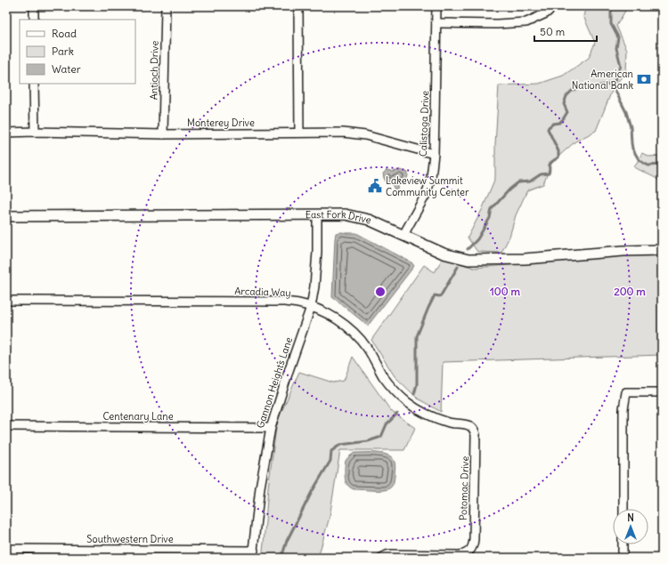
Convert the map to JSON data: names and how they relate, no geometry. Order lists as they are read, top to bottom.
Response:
{
  "streets": {
    "street": [
      "Antioch Drive",
      "Monterey Drive",
      "Calistoga Drive",
      "East Fork Drive",
      "Arcadia Way",
      "Gannon Heights Lane",
      "Centenary Lane",
      "Potomac Drive",
      "Southwestern Drive"
    ]
  },
  "crossings": [
    ["Antioch Drive", "Monterey Drive"],
    ["Monterey Drive", "Calistoga Drive"],
    ["Calistoga Drive", "East Fork Drive"],
    ["East Fork Drive", "Gannon Heights Lane"],
    ["Arcadia Way", "Gannon Heights Lane"],
    ["Arcadia Way", "Potomac Drive"],
    ["Gannon Heights Lane", "Centenary Lane"],
    ["Gannon Heights Lane", "Southwestern Drive"]
  ],
  "places": {
    "bank": ["American National Bank"],
    "public building": ["Lakeview Summit Community Center"]
  },
  "legend": ["Road", "Park", "Water"],
  "scale_bar": "50 m",
  "north": "top",
  "rings": ["100 m", "200 m"]
}
